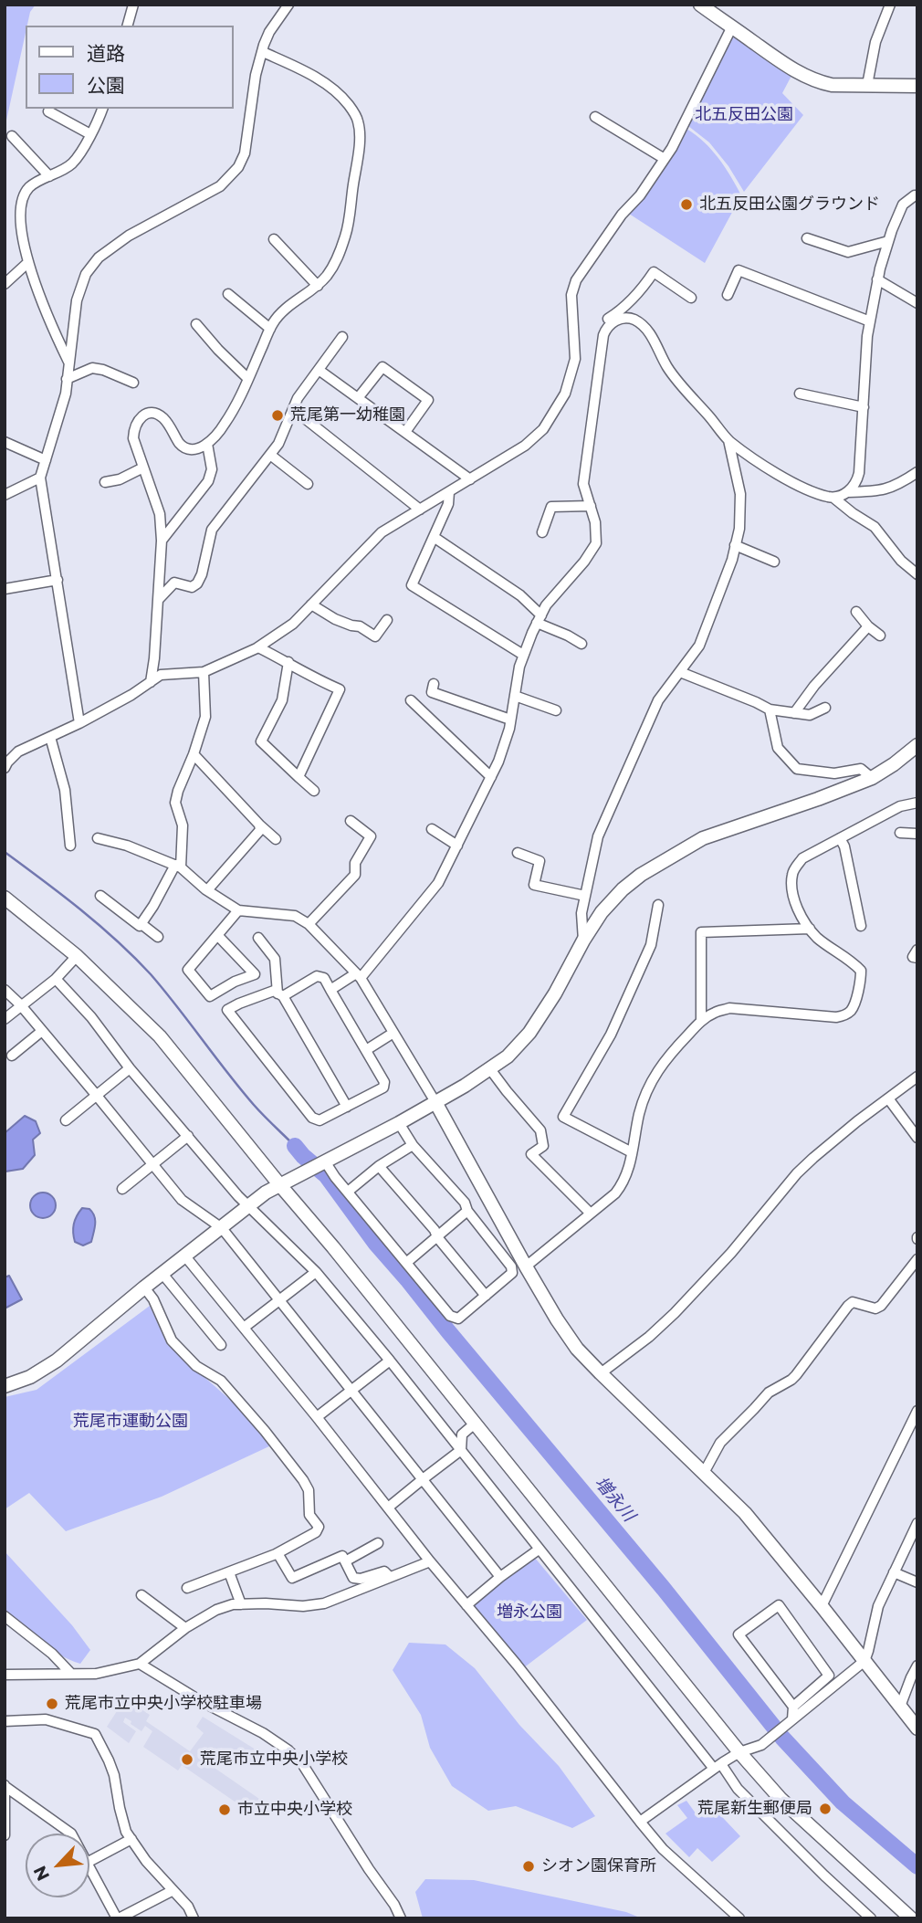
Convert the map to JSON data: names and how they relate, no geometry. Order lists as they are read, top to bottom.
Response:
{
  "water": ["増永川"],
  "parks": ["北五反田公園", "荒尾市運動公園", "増永公園"],
  "places": [
    "北五反田公園グラウンド",
    "荒尾第一幼稚園",
    "荒尾市立中央小学校駐車場",
    "荒尾市立中央小学校",
    "荒尾新生郵便局",
    "市立中央小学校",
    "シオン園保育所"
  ],
  "legend": ["道路", "公園"],
  "north": "bottom left"
}
